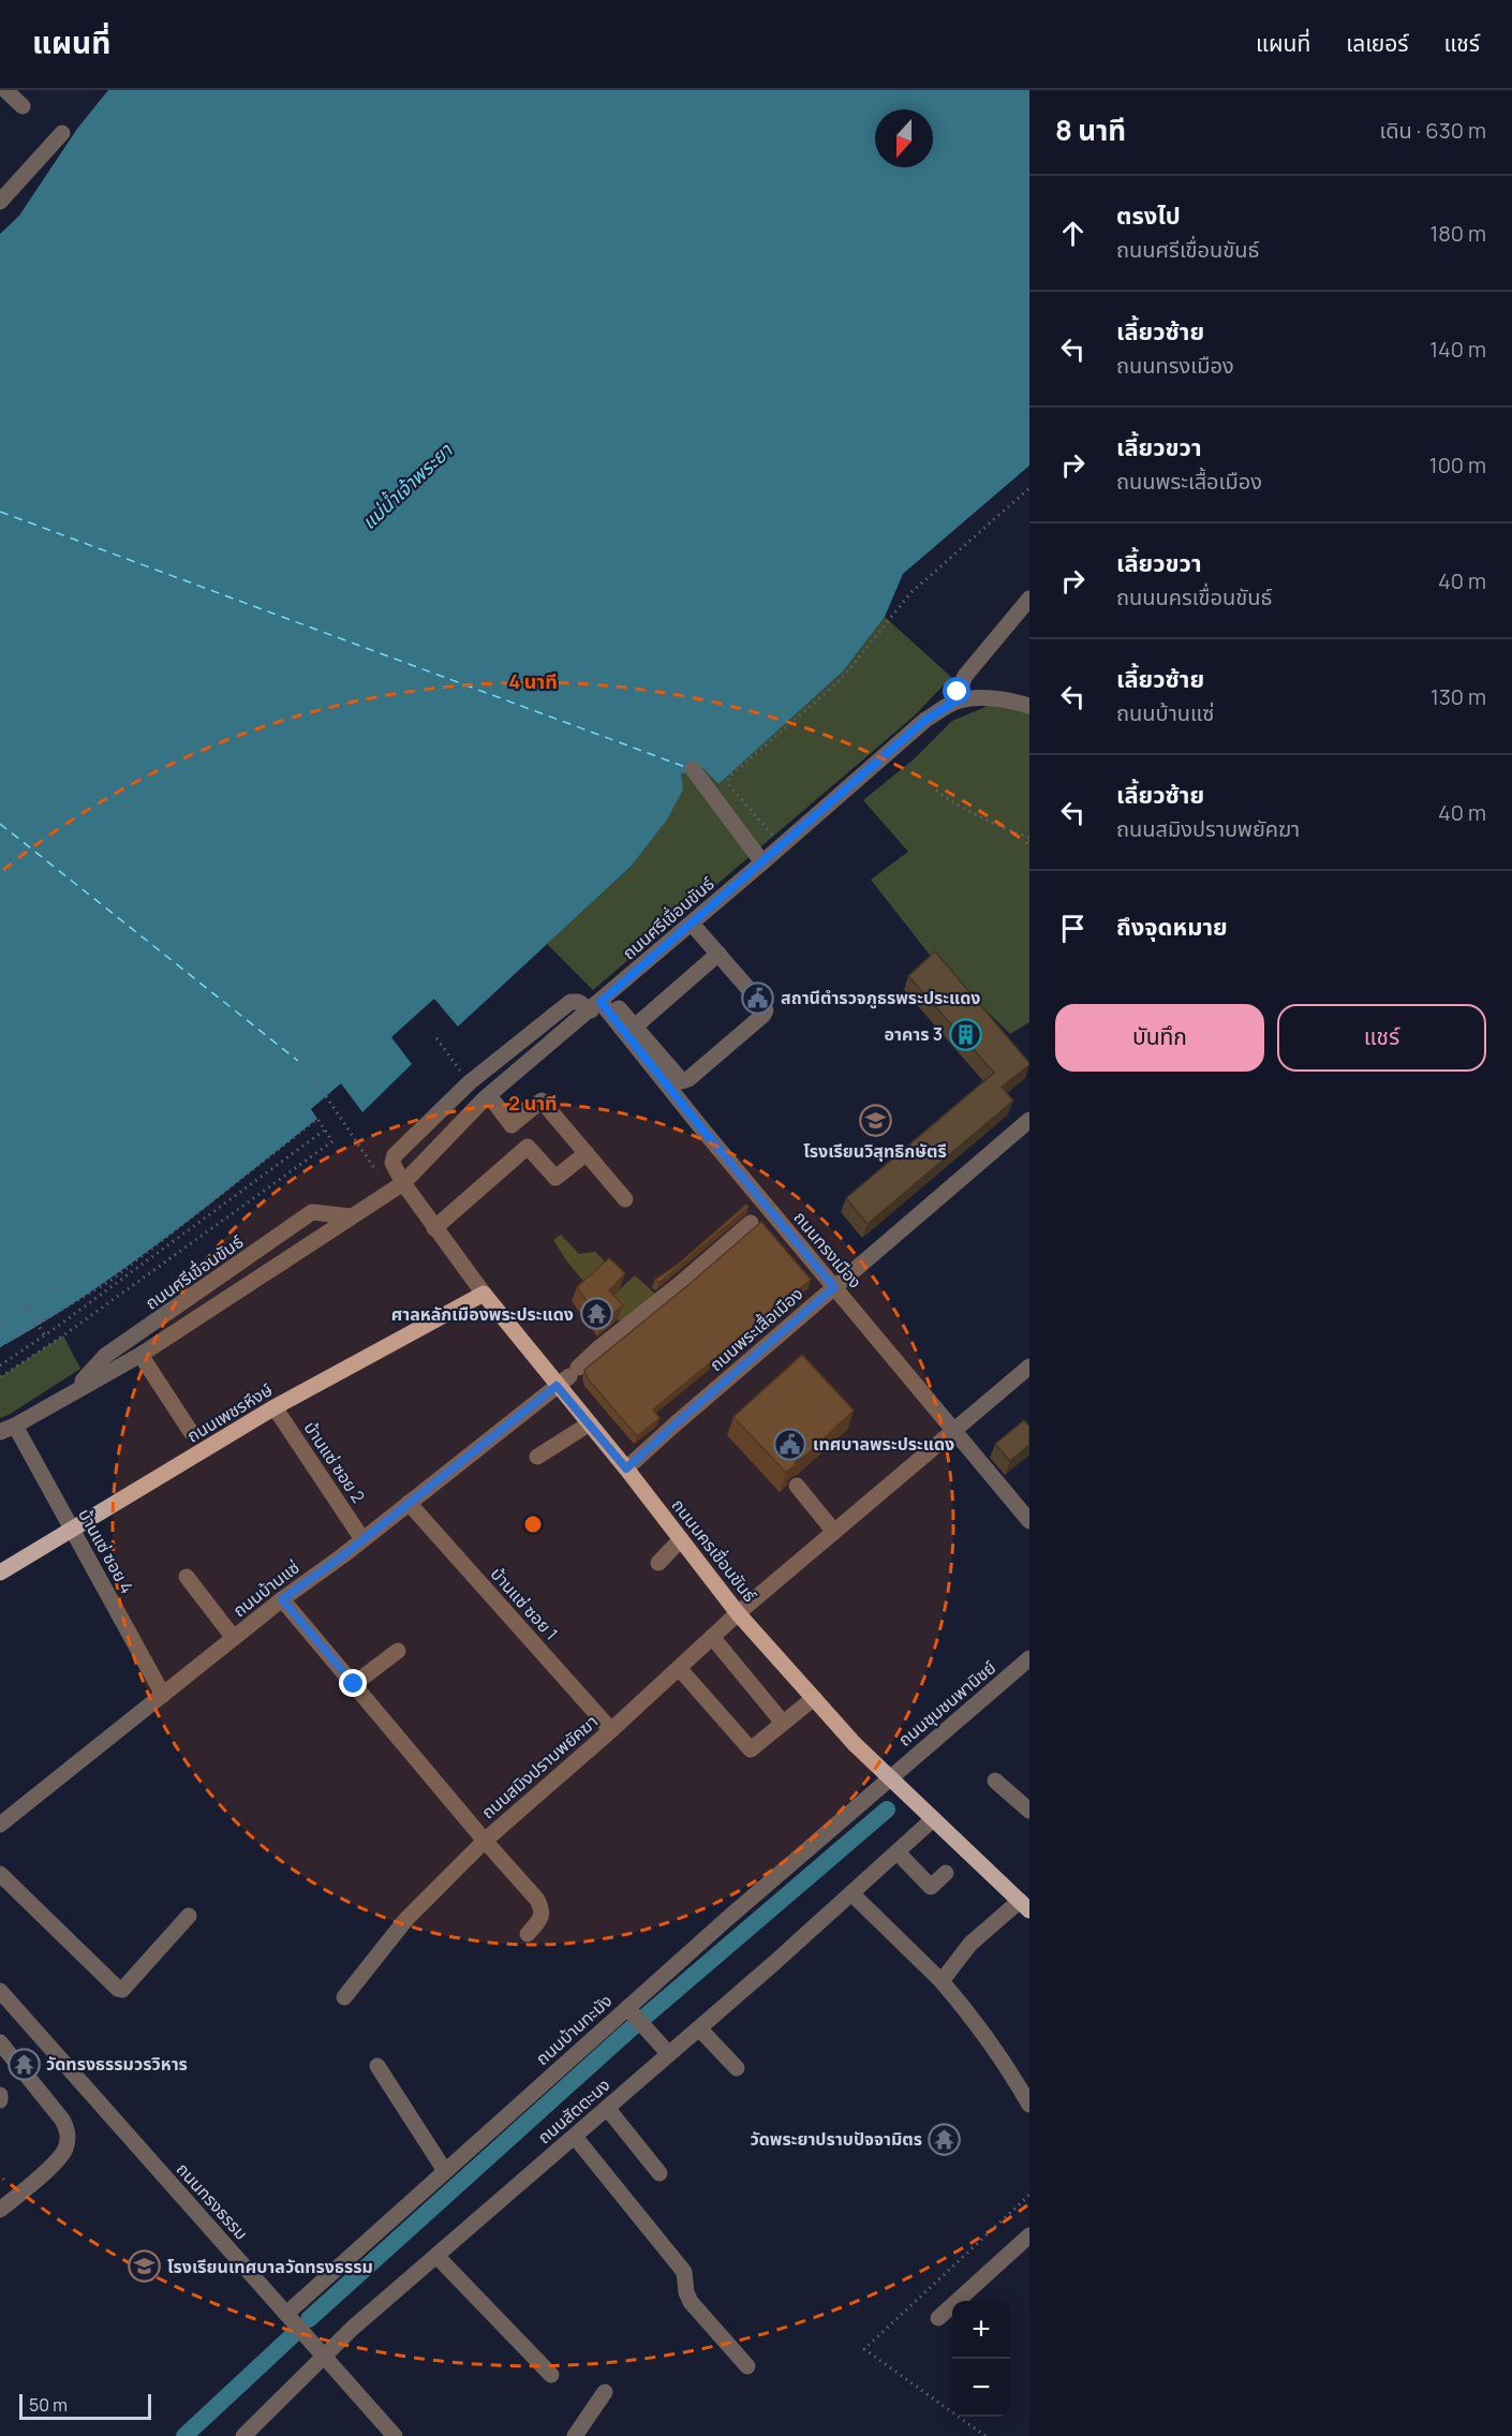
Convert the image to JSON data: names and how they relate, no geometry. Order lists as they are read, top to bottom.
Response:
{
  "streets": {
    "main road": ["ถนนเพชรหึงษ์", "ถนนนครเขื่อนขันธ์"],
    "street": [
      "ถนนศรีเขื่อนขันธ์",
      "ถนนทรงเมือง",
      "ถนนพระเสื้อเมือง",
      "บ้านแซ่ ซอย 2",
      "บ้านแซ่ ซอย 4",
      "ถนนบ้านแซ่",
      "บ้านแซ่ ซอย 1",
      "ถนนชุมชนพานิชย์",
      "ถนนสมิงปราบพยัคฆา",
      "ถนนบ้านทะมัง",
      "ถนนสัตตะนง",
      "ถนนทรงธรรม"
    ]
  },
  "crossings": [
    ["ถนนศรีเขื่อนขันธ์", "ถนนทรงเมือง"],
    ["ถนนศรีเขื่อนขันธ์", "ถนนนครเขื่อนขันธ์"],
    ["ถนนศรีเขื่อนขันธ์", "บ้านแซ่ ซอย 4"],
    ["ถนนทรงเมือง", "ถนนพระเสื้อเมือง"],
    ["ถนนทรงเมือง", "ถนนนครเขื่อนขันธ์"],
    ["ถนนทรงเมือง", "ถนนสมิงปราบพยัคฆา"],
    ["ถนนพระเสื้อเมือง", "ถนนนครเขื่อนขันธ์"],
    ["ถนนเพชรหึงษ์", "บ้านแซ่ ซอย 2"],
    ["ถนนเพชรหึงษ์", "ถนนนครเขื่อนขันธ์"],
    ["ถนนเพชรหึงษ์", "บ้านแซ่ ซอย 4"],
    ["บ้านแซ่ ซอย 2", "ถนนบ้านแซ่"],
    ["ถนนนครเขื่อนขันธ์", "ถนนบ้านแซ่"],
    ["ถนนนครเขื่อนขันธ์", "ถนนชุมชนพานิชย์"],
    ["ถนนนครเขื่อนขันธ์", "ถนนสมิงปราบพยัคฆา"],
    ["ถนนนครเขื่อนขันธ์", "ถนนบ้านทะมัง"],
    ["ถนนนครเขื่อนขันธ์", "ถนนสัตตะนง"],
    ["บ้านแซ่ ซอย 4", "ถนนบ้านแซ่"],
    ["ถนนบ้านแซ่", "บ้านแซ่ ซอย 1"],
    ["ถนนบ้านแซ่", "ถนนสมิงปราบพยัคฆา"],
    ["บ้านแซ่ ซอย 1", "ถนนสมิงปราบพยัคฆา"],
    ["ถนนชุมชนพานิชย์", "ถนนบ้านทะมัง"],
    ["ถนนบ้านทะมัง", "ถนนทรงธรรม"],
    ["ถนนสัตตะนง", "ถนนทรงธรรม"]
  ],
  "water": ["แม่น้ำเจ้าพระยา"],
  "places": {
    "public building": ["สถานีตำรวจภูธรพระประแดง", "เทศบาลพระประแดง"],
    "building": ["อาคาร 3"],
    "school or university": ["โรงเรียนวิสุทธิกษัตรี", "โรงเรียนเทศบาลวัดทรงธรรม"],
    "temple": ["ศาลหลักเมืองพระประแดง", "วัดทรงธรรมวรวิหาร", "วัดพระยาปราบปัจจามิตร"]
  },
  "scale_bar": "50 m",
  "north": "bottom",
  "page": {
    "header": "แผนที่",
    "nav": ["แผนที่", "เลเยอร์", "แชร์"],
    "heading": ["8 นาที", "เดิน · 630 m"],
    "list": [
      ["ตรงไป", "ถนนศรีเขื่อนขันธ์", "180 m"],
      ["เลี้ยวซ้าย", "ถนนทรงเมือง", "140 m"],
      ["เลี้ยวขวา", "ถนนพระเสื้อเมือง", "100 m"],
      ["เลี้ยวขวา", "ถนนนครเขื่อนขันธ์", "40 m"],
      ["เลี้ยวซ้าย", "ถนนบ้านแซ่", "130 m"],
      ["เลี้ยวซ้าย", "ถนนสมิงปราบพยัคฆา", "40 m"],
      "ถึงจุดหมาย"
    ],
    "buttons": ["บันทึก", "แชร์"],
    "map_buttons": ["+", "−"],
    "scale": "50 m"
  },
  "rings": ["4 นาที", "2 นาที"]
}
